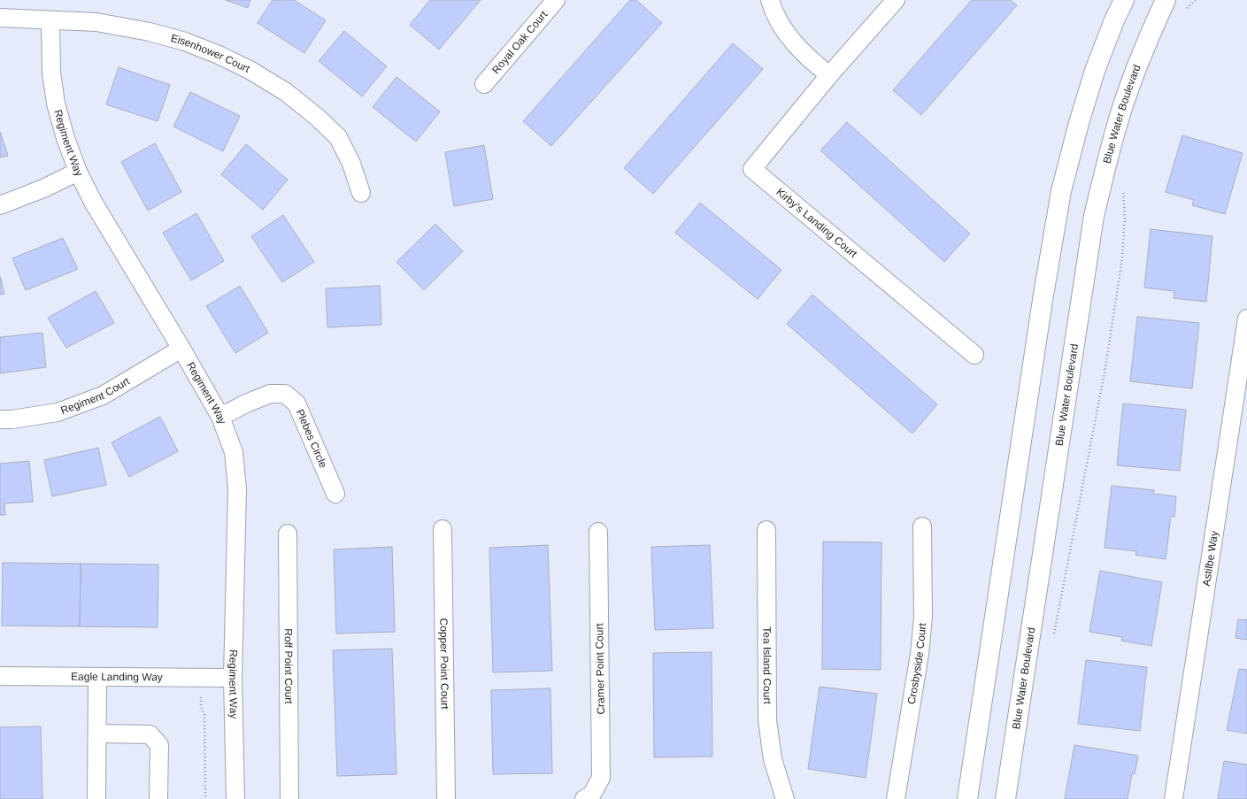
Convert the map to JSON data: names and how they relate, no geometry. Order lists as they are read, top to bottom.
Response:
{
  "streets": {
    "street": [
      "Royal Oak Court",
      "Eisenhower Court",
      "Blue Water Boulevard",
      "Regiment Way",
      "Kirby's Landing Court",
      "Regiment Court",
      "Plebes Circle",
      "Astilbe Way",
      "Copper Point Court",
      "Crosbyside Court",
      "Tea Island Court",
      "Roff Point Court",
      "Cramer Point Court",
      "Eagle Landing Way"
    ]
  },
  "crossings": [
    ["Eisenhower Court", "Regiment Way"],
    ["Regiment Way", "Regiment Court"],
    ["Regiment Way", "Plebes Circle"],
    ["Regiment Way", "Eagle Landing Way"]
  ]
}
